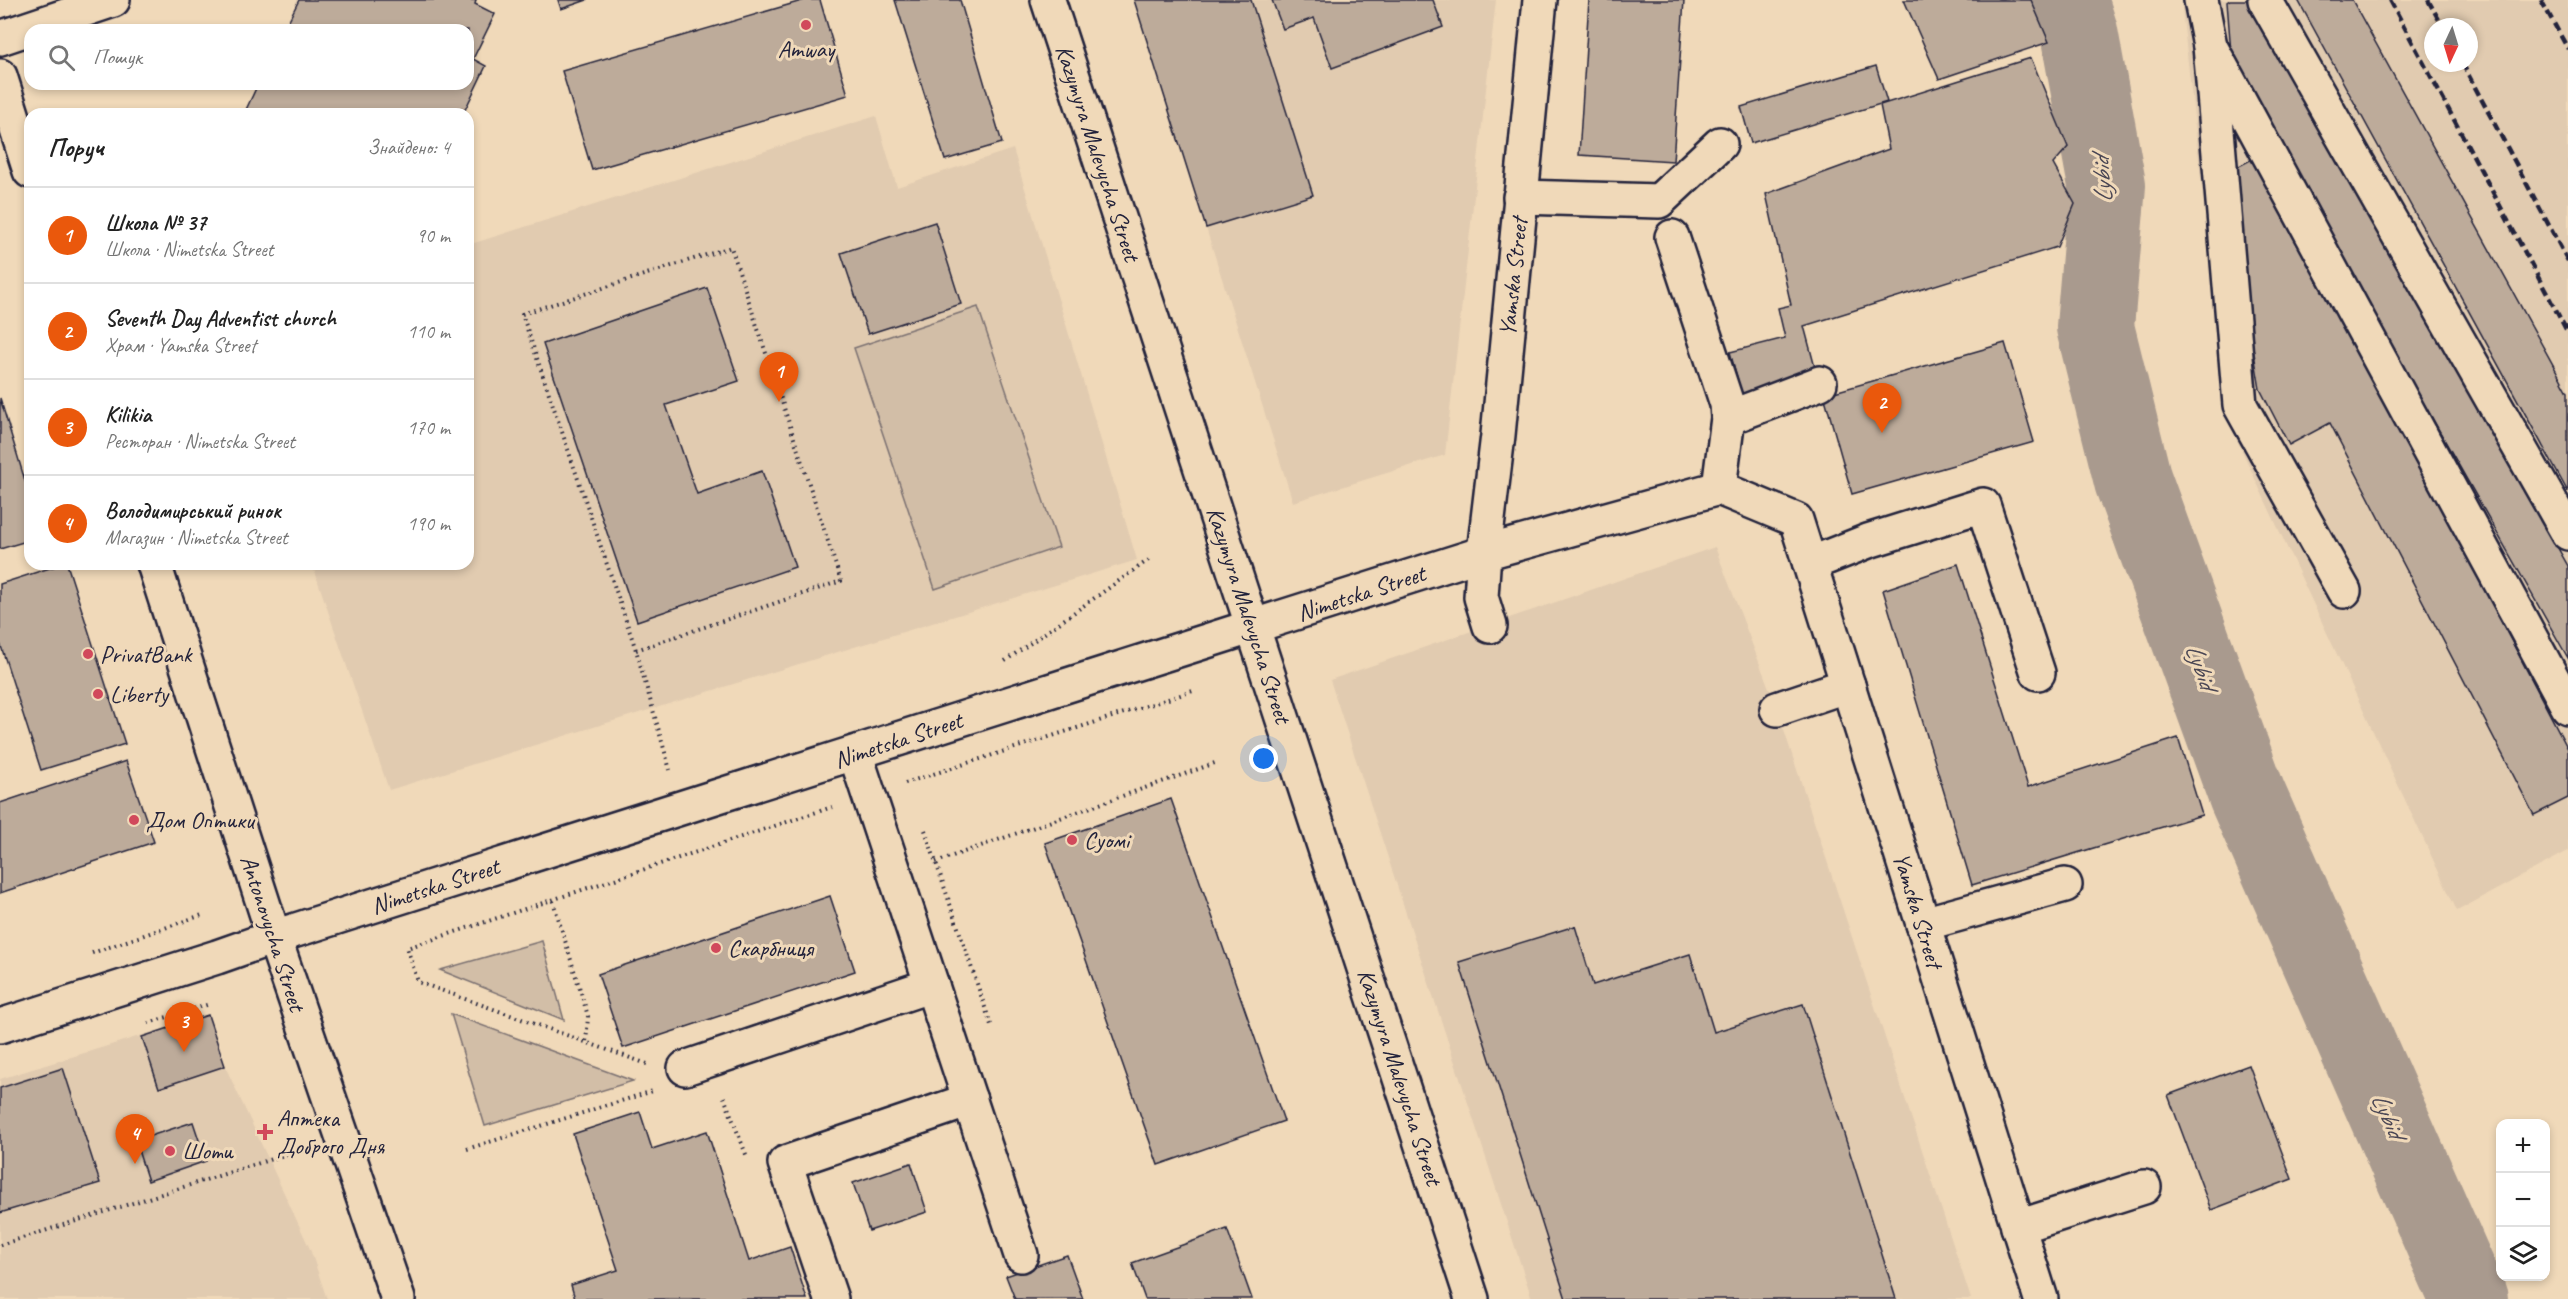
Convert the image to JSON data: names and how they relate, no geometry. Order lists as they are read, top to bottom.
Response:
{
  "streets": {
    "street": [
      "Kazymyra Malevycha Street",
      "Yamska Street",
      "Nimetska Street",
      "Antonovycha Street"
    ]
  },
  "crossings": [
    ["Kazymyra Malevycha Street", "Nimetska Street"],
    ["Yamska Street", "Nimetska Street"],
    ["Nimetska Street", "Antonovycha Street"]
  ],
  "water": ["Lybid"],
  "places": {
    "other": [
      "Amway",
      "PrivatBank",
      "Liberty",
      "Дом Оптики",
      "Суомі",
      "Скарбниця",
      "Шоти"
    ],
    "health": ["Аптека Доброго Дня"]
  },
  "north": "bottom",
  "page": {
    "search": "Пошук",
    "heading": ["Поруч", "Знайдено: 4"],
    "list": [
      {
        "mark": "1",
        "name": "Школа № 37",
        "note": "Школа · Nimetska Street",
        "value": "90 m"
      },
      {
        "mark": "2",
        "name": "Seventh Day Adventist church",
        "note": "Храм · Yamska Street",
        "value": "110 m"
      },
      {
        "mark": "3",
        "name": "Kilikia",
        "note": "Ресторан · Nimetska Street",
        "value": "170 m"
      },
      {
        "mark": "4",
        "name": "Володимирський ринок",
        "note": "Магазин · Nimetska Street",
        "value": "190 m"
      }
    ],
    "pins": [
      "1",
      "2",
      "3",
      "4"
    ],
    "map_buttons": ["+", "−"]
  }
}
